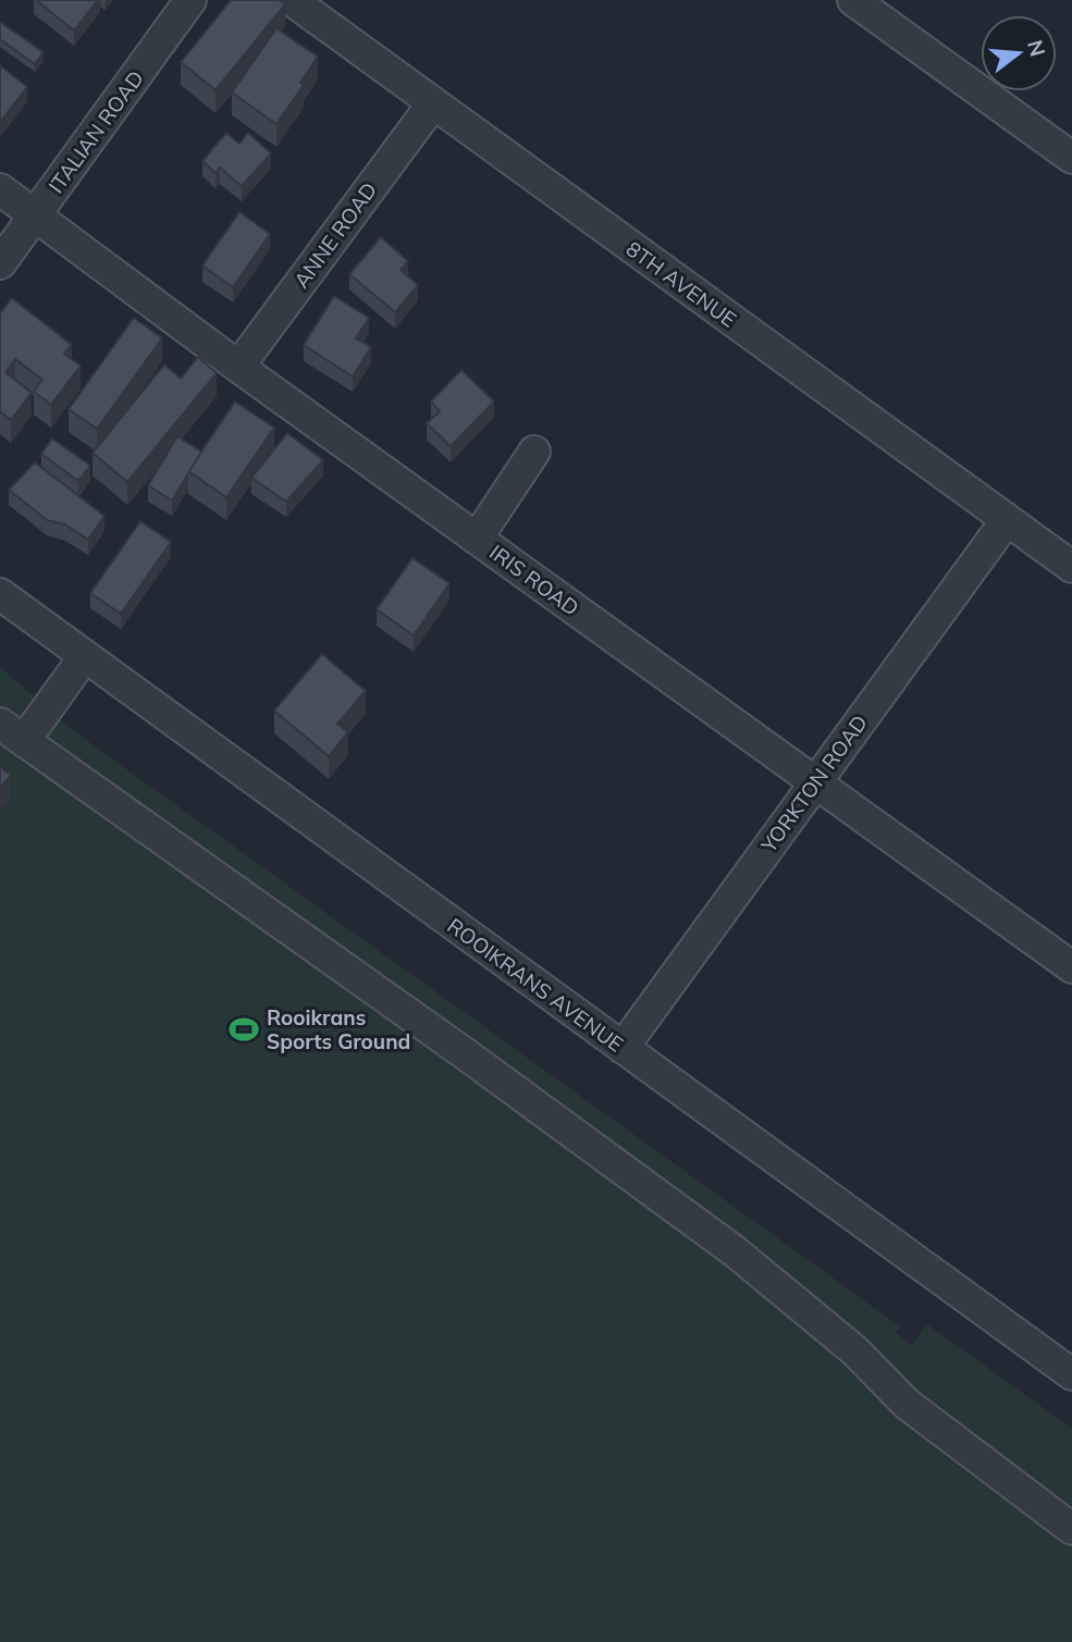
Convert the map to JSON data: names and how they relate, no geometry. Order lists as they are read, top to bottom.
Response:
{
  "streets": {
    "street": [
      "ITALIAN ROAD",
      "ANNE ROAD",
      "8TH AVENUE",
      "IRIS ROAD",
      "YORKTON ROAD",
      "ROOIKRANS AVENUE"
    ]
  },
  "crossings": [
    ["ITALIAN ROAD", "IRIS ROAD"],
    ["ANNE ROAD", "8TH AVENUE"],
    ["ANNE ROAD", "IRIS ROAD"],
    ["8TH AVENUE", "YORKTON ROAD"],
    ["IRIS ROAD", "YORKTON ROAD"],
    ["YORKTON ROAD", "ROOIKRANS AVENUE"]
  ],
  "places": {
    "sports": ["Rooikrans Sports Ground"]
  },
  "north": "right"
}
